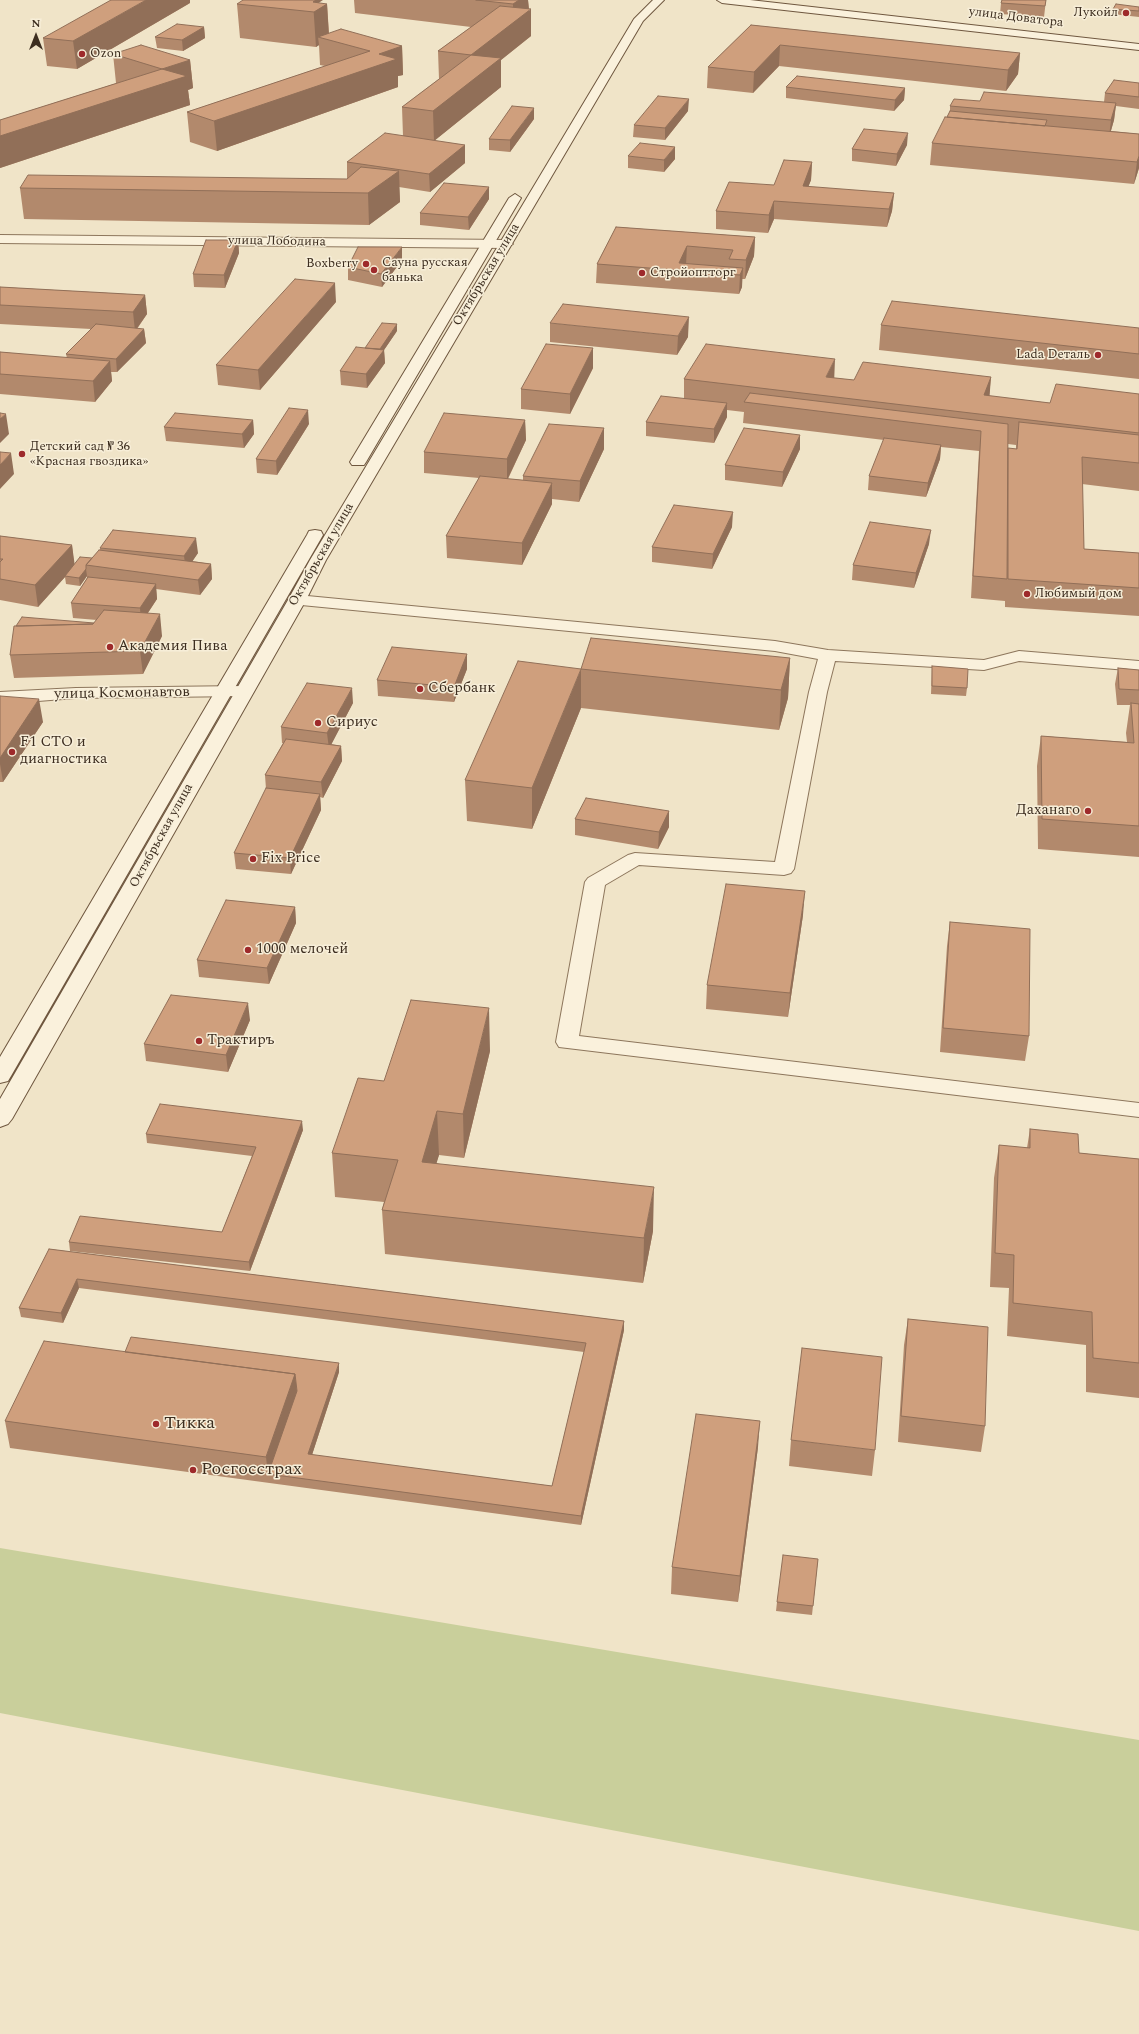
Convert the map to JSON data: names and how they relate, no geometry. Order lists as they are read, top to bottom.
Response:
{
  "streets": {
    "main road": [
      "улица Доватора",
      "улица Лободина",
      "Октябрьская улица",
      "улица Космонавтов"
    ]
  },
  "crossings": [
    ["улица Лободина", "Октябрьская улица"],
    ["Октябрьская улица", "улица Космонавтов"]
  ],
  "places": [
    "Лукойл",
    "Ozon",
    "Boxberry",
    "Сауна русская банька",
    "Стройоптторг",
    "Lada Dеталь",
    "Детский сад № 36 «Красная гвоздика»",
    "Любимый дом",
    "Академия Пива",
    "Сбербанк",
    "Сириус",
    "F1 СТО и диагностика",
    "Даханаго",
    "Fix Price",
    "1000 мелочей",
    "Трактиръ",
    "Тикка",
    "Росгосстрах"
  ],
  "north": "top"
}
